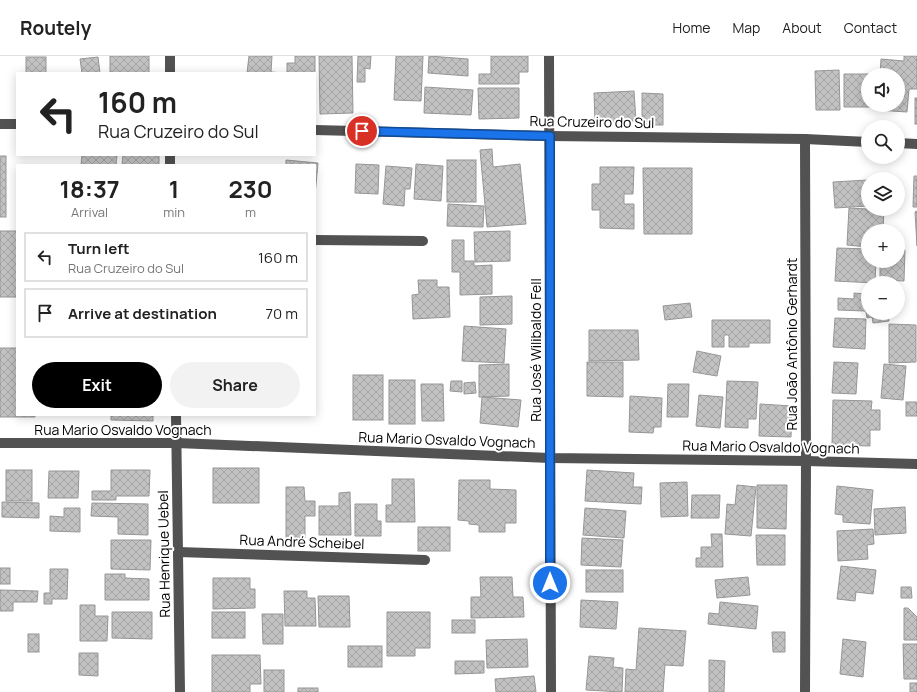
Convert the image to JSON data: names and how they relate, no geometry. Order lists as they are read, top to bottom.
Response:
{
  "streets": {
    "street": [
      "Rua Cruzeiro do Sul",
      "Rua João Antônio Gerhardt",
      "Rua José Wilibaldo Fell",
      "Rua Mario Osvaldo Vognach",
      "Rua André Scheibel",
      "Rua Henrique Uebel"
    ]
  },
  "crossings": [
    ["Rua Cruzeiro do Sul", "Rua João Antônio Gerhardt"],
    ["Rua Cruzeiro do Sul", "Rua José Wilibaldo Fell"],
    ["Rua João Antônio Gerhardt", "Rua Mario Osvaldo Vognach"],
    ["Rua José Wilibaldo Fell", "Rua Mario Osvaldo Vognach"],
    ["Rua Mario Osvaldo Vognach", "Rua Henrique Uebel"],
    ["Rua André Scheibel", "Rua Henrique Uebel"]
  ],
  "page": {
    "header": "Routely",
    "nav": [
      "Home",
      "Map",
      "About",
      "Contact"
    ],
    "map_buttons": ["+", "−"],
    "turn": ["160 m", "Rua Cruzeiro do Sul"],
    "eta": [
      "18:37",
      "Arrival",
      "1",
      "min",
      "230",
      "m"
    ],
    "list": [
      {
        "name": "Turn left",
        "note": "Rua Cruzeiro do Sul",
        "value": "160 m"
      },
      {
        "name": "Arrive at destination",
        "value": "70 m"
      }
    ],
    "buttons": ["Exit", "Share"]
  }
}
